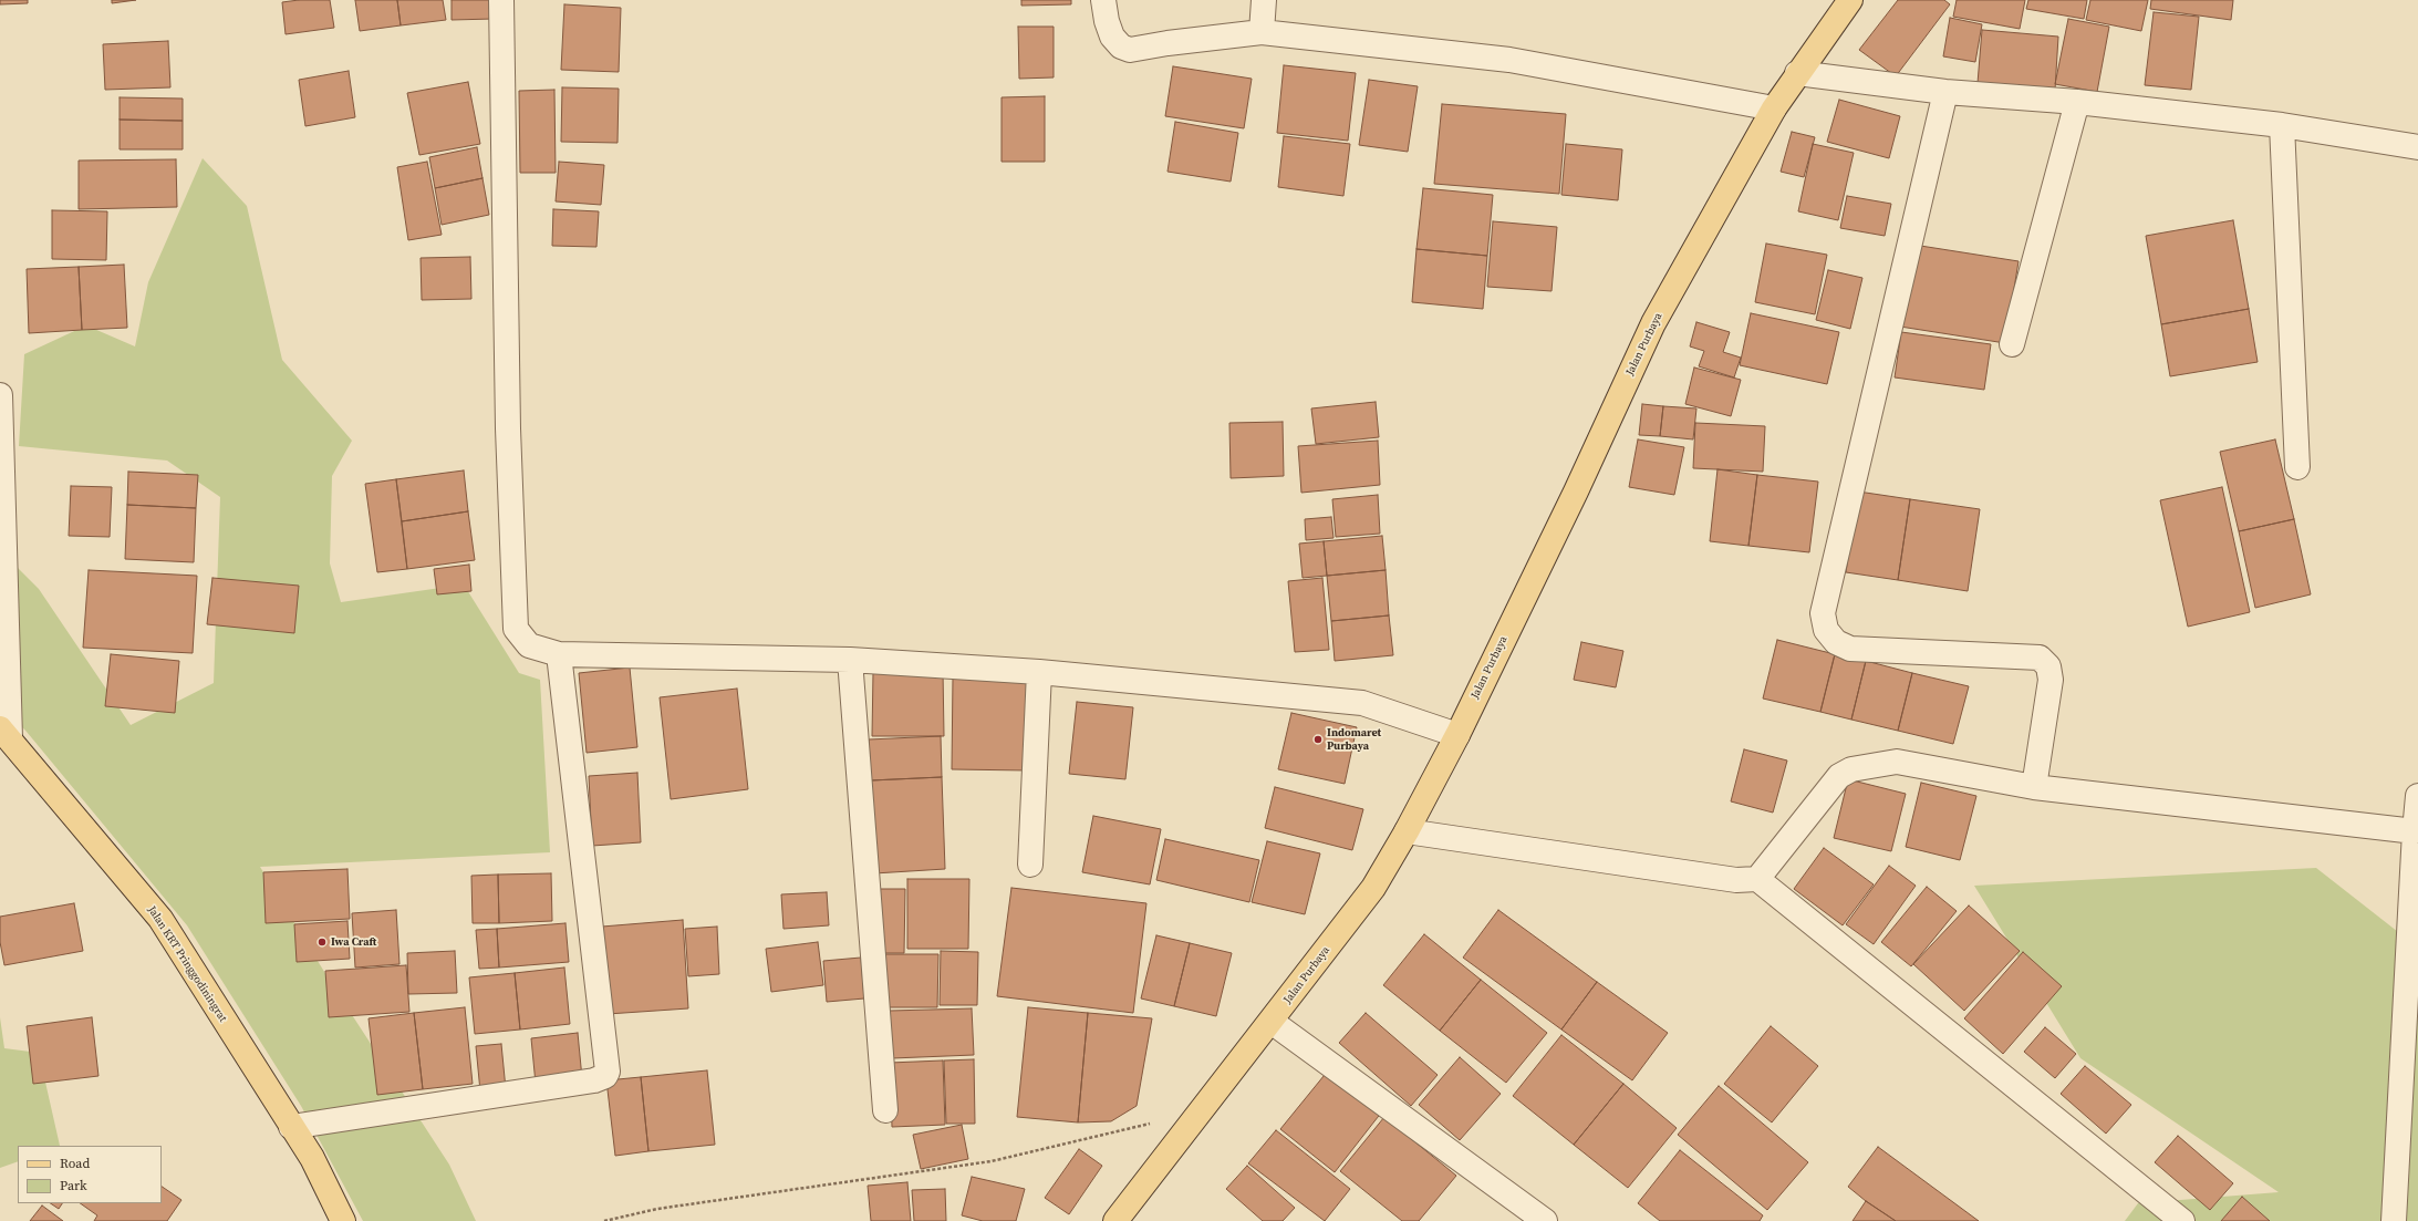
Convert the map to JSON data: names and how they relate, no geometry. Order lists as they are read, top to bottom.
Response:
{
  "streets": {
    "main road": ["Jalan Purbaya", "Jalan KRT Pringgodiningrat"]
  },
  "places": ["Indomaret Purbaya", "Iwa Craft"],
  "legend": ["Road", "Park"]
}
